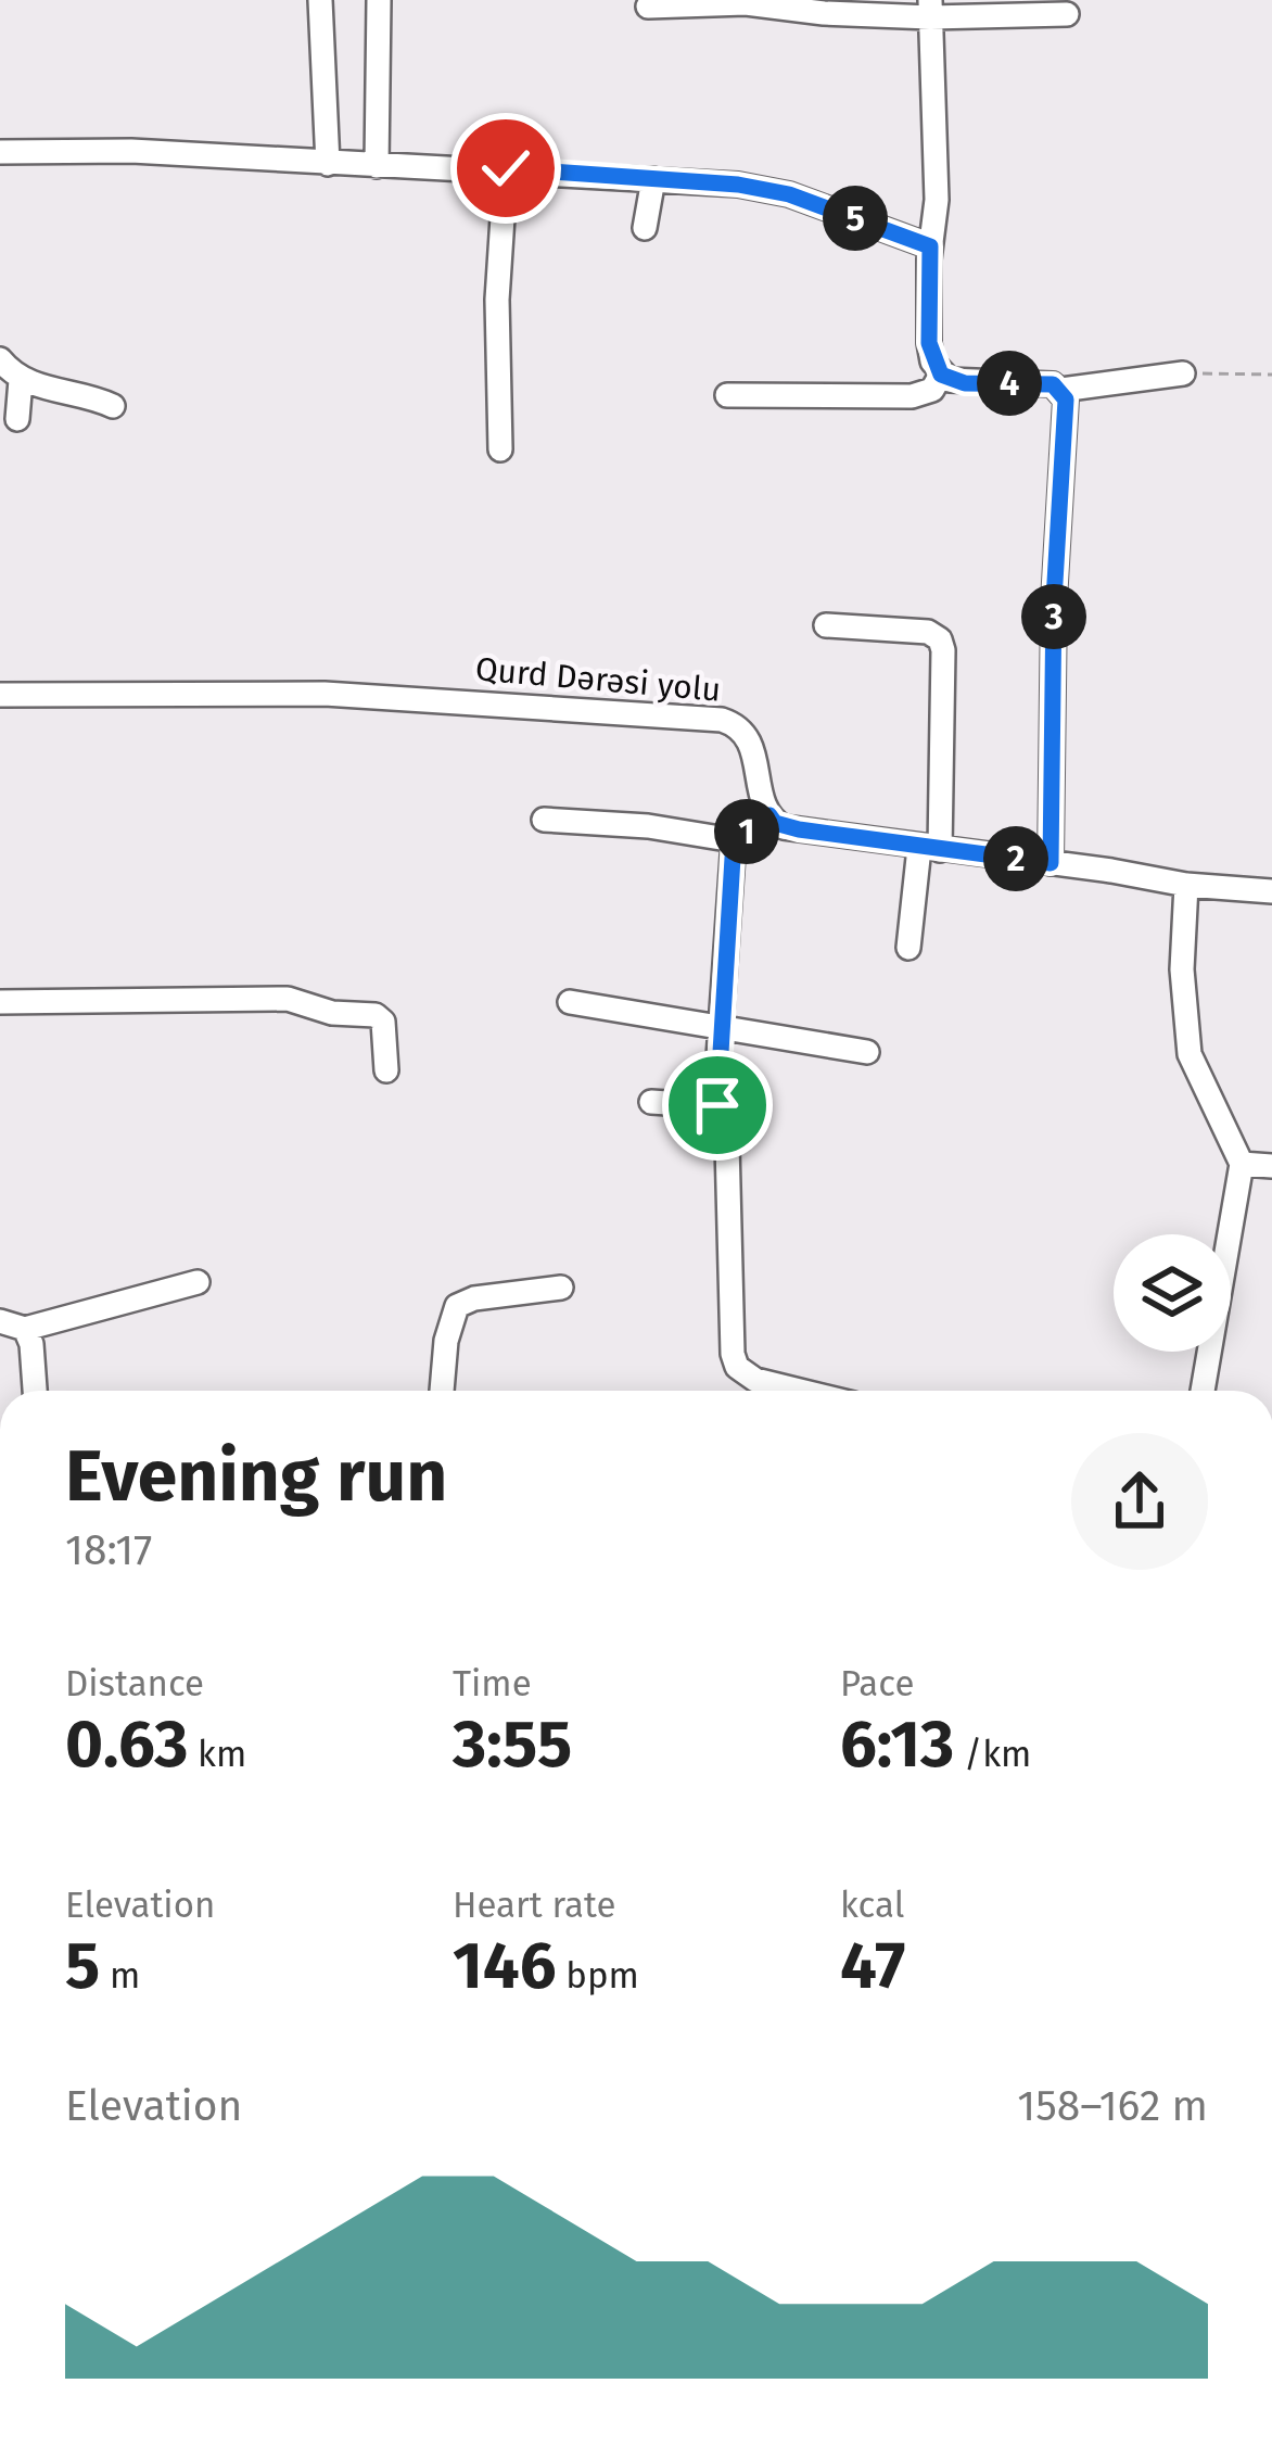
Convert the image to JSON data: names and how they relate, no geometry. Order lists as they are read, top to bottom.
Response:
{
  "streets": {
    "street": ["Qurd Dərəsi yolu"]
  },
  "page": {
    "pins": [
      "5",
      "4",
      "3",
      "1",
      "2"
    ],
    "heading": ["Evening run", "18:17"],
    "stats": [
      ["Distance", "0.63 km"],
      ["Time", "3:55"],
      ["Pace", "6:13 /km"],
      ["Elevation", "5 m"],
      ["Heart rate", "146 bpm"],
      ["kcal", "47"]
    ],
    "chart": ["Elevation", "158–162 m"]
  }
}
